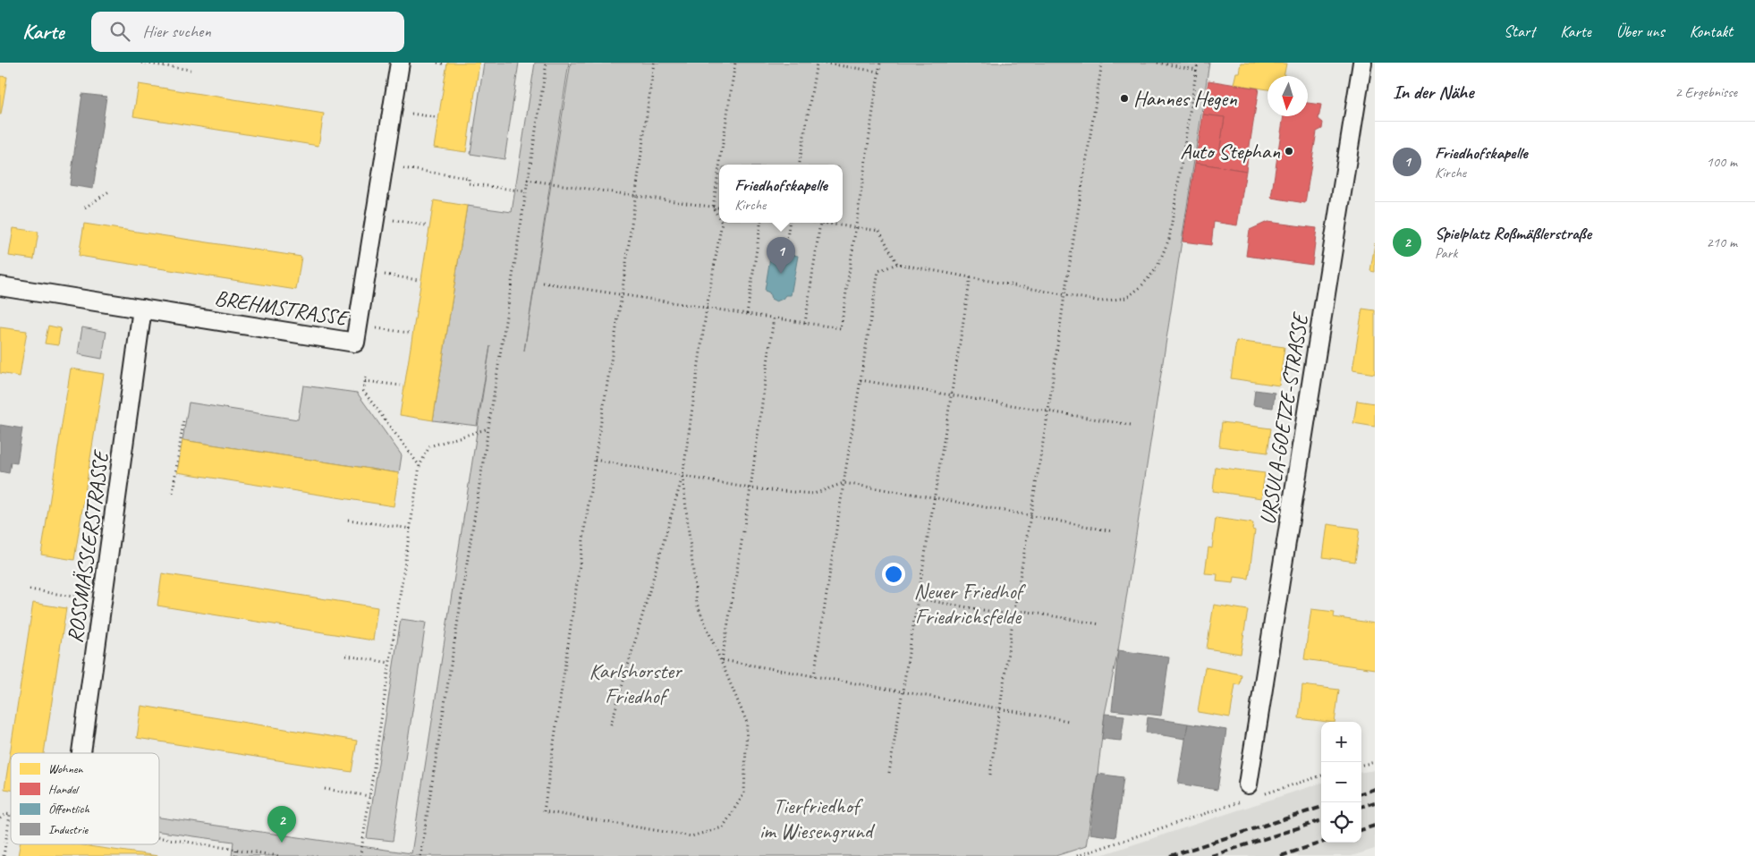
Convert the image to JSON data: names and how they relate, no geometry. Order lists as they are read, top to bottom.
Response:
{
  "streets": {
    "street": ["BREHMSTRASSE", "URSULA-GOETZE-STRASSE", "ROSSMÄSSLERSTRASSE"]
  },
  "crossings": [
    ["BREHMSTRASSE", "ROSSMÄSSLERSTRASSE"]
  ],
  "parks": ["Neuer Friedhof Friedrichsfelde", "Karlshorster Friedhof", "Tierfriedhof im Wiesengrund"],
  "places": ["Hannes Hegen", "Auto Stephan"],
  "legend": [
    "Wohnen",
    "Handel",
    "Öffentlich",
    "Industrie"
  ],
  "north": "bottom",
  "page": {
    "header": "Karte",
    "search": "Hier suchen",
    "nav": [
      "Start",
      "Karte",
      "Über uns",
      "Kontakt"
    ],
    "heading": ["In der Nähe", "2 Ergebnisse"],
    "list": [
      {
        "mark": "1",
        "name": "Friedhofskapelle",
        "note": "Kirche",
        "value": "100 m"
      },
      {
        "mark": "2",
        "name": "Spielplatz Roßmäßlerstraße",
        "note": "Park",
        "value": "210 m"
      }
    ],
    "popup": ["Friedhofskapelle", "Kirche"],
    "pins": ["1", "2"],
    "map_buttons": ["+", "−"]
  }
}
